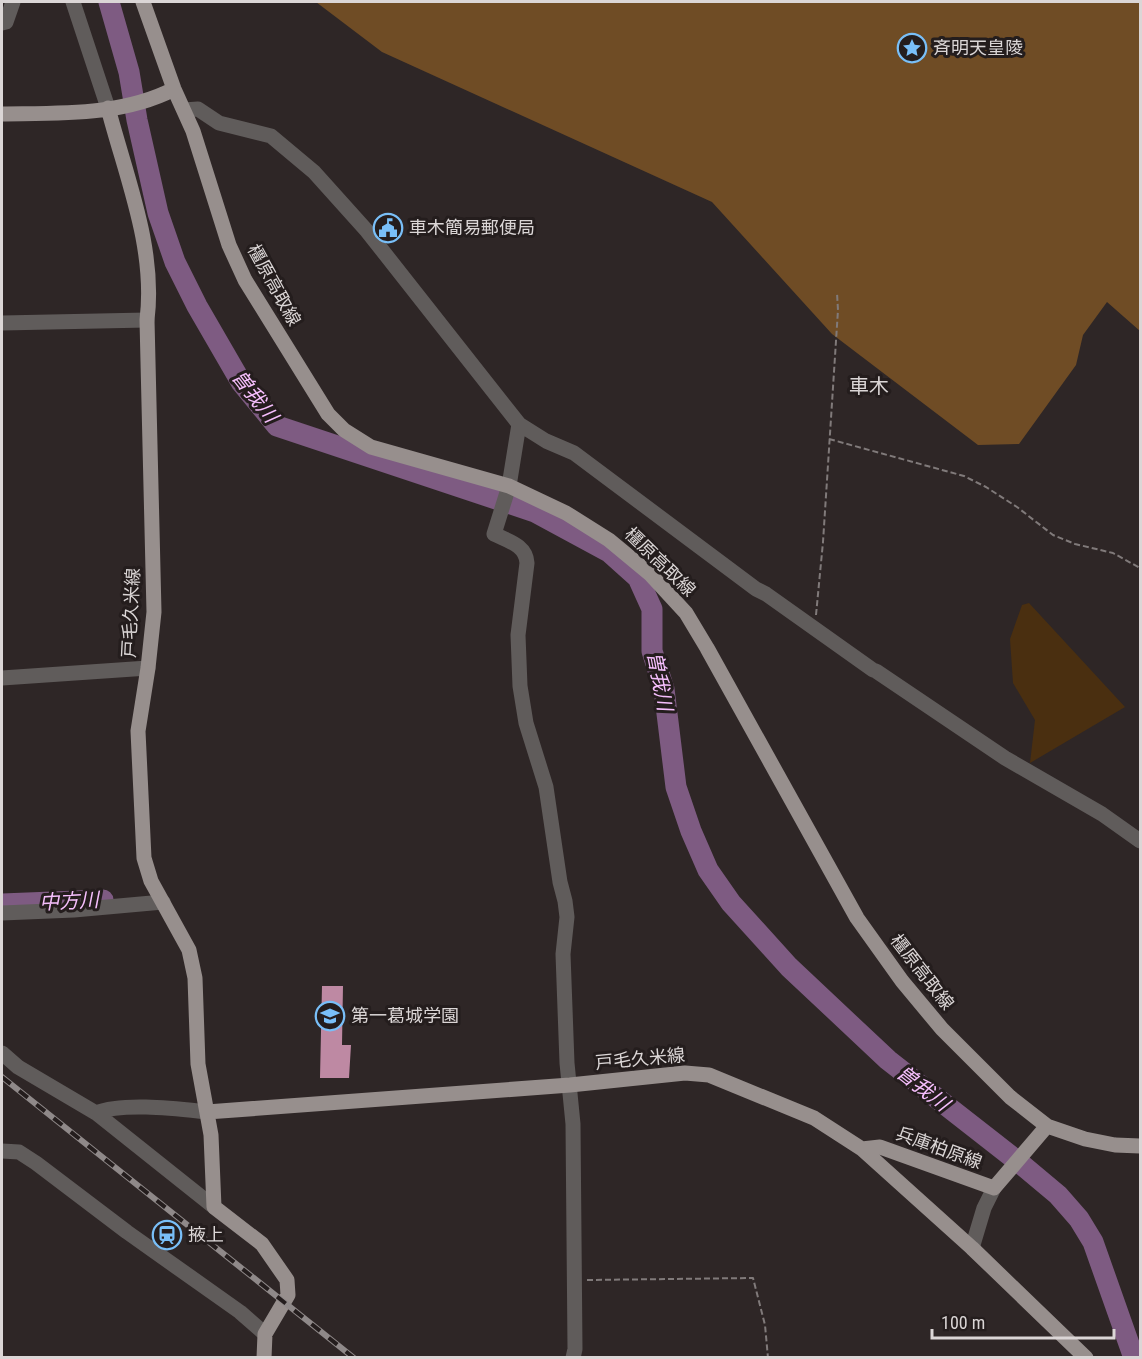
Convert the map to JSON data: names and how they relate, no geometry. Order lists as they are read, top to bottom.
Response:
{
  "streets": {
    "main road": ["橿原高取線", "戸毛久米線", "兵庫柏原線"]
  },
  "crossings": [
    ["橿原高取線", "兵庫柏原線"],
    ["戸毛久米線", "兵庫柏原線"]
  ],
  "districts": ["車木"],
  "water": ["曽我川", "中方川"],
  "places": {
    "place": ["斉明天皇陵"],
    "public building": ["車木簡易郵便局"],
    "school or university": ["第一葛城学園"],
    "station": ["掖上"]
  },
  "scale_bar": "100 m"
}
